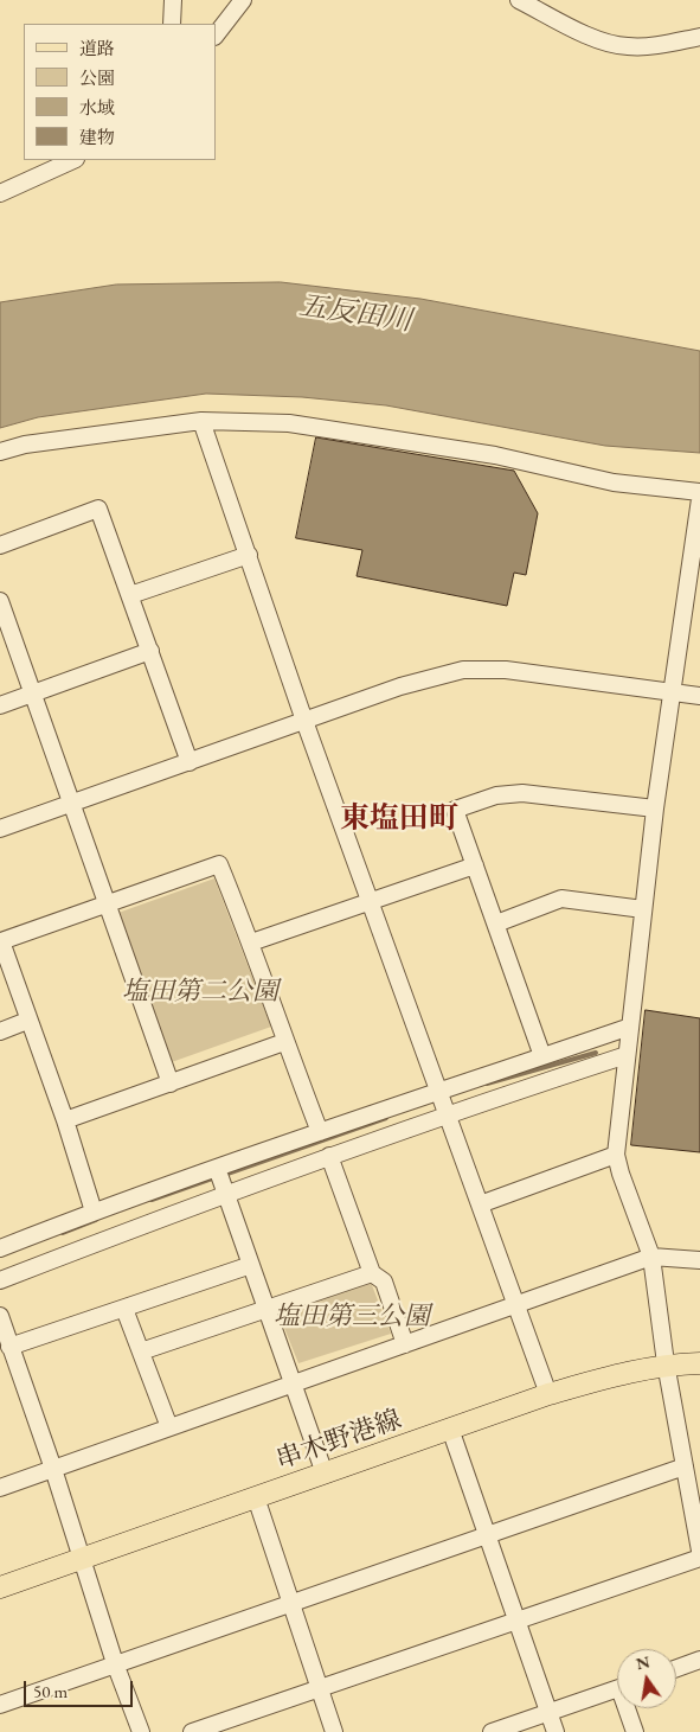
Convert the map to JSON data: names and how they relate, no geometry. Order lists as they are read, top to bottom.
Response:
{
  "streets": {
    "main road": ["串木野港線"]
  },
  "districts": ["東塩田町"],
  "water": ["五反田川"],
  "parks": ["塩田第二公園", "塩田第三公園"],
  "legend": [
    "道路",
    "公園",
    "水域",
    "建物"
  ],
  "scale_bar": "50 m",
  "north": "top"
}
